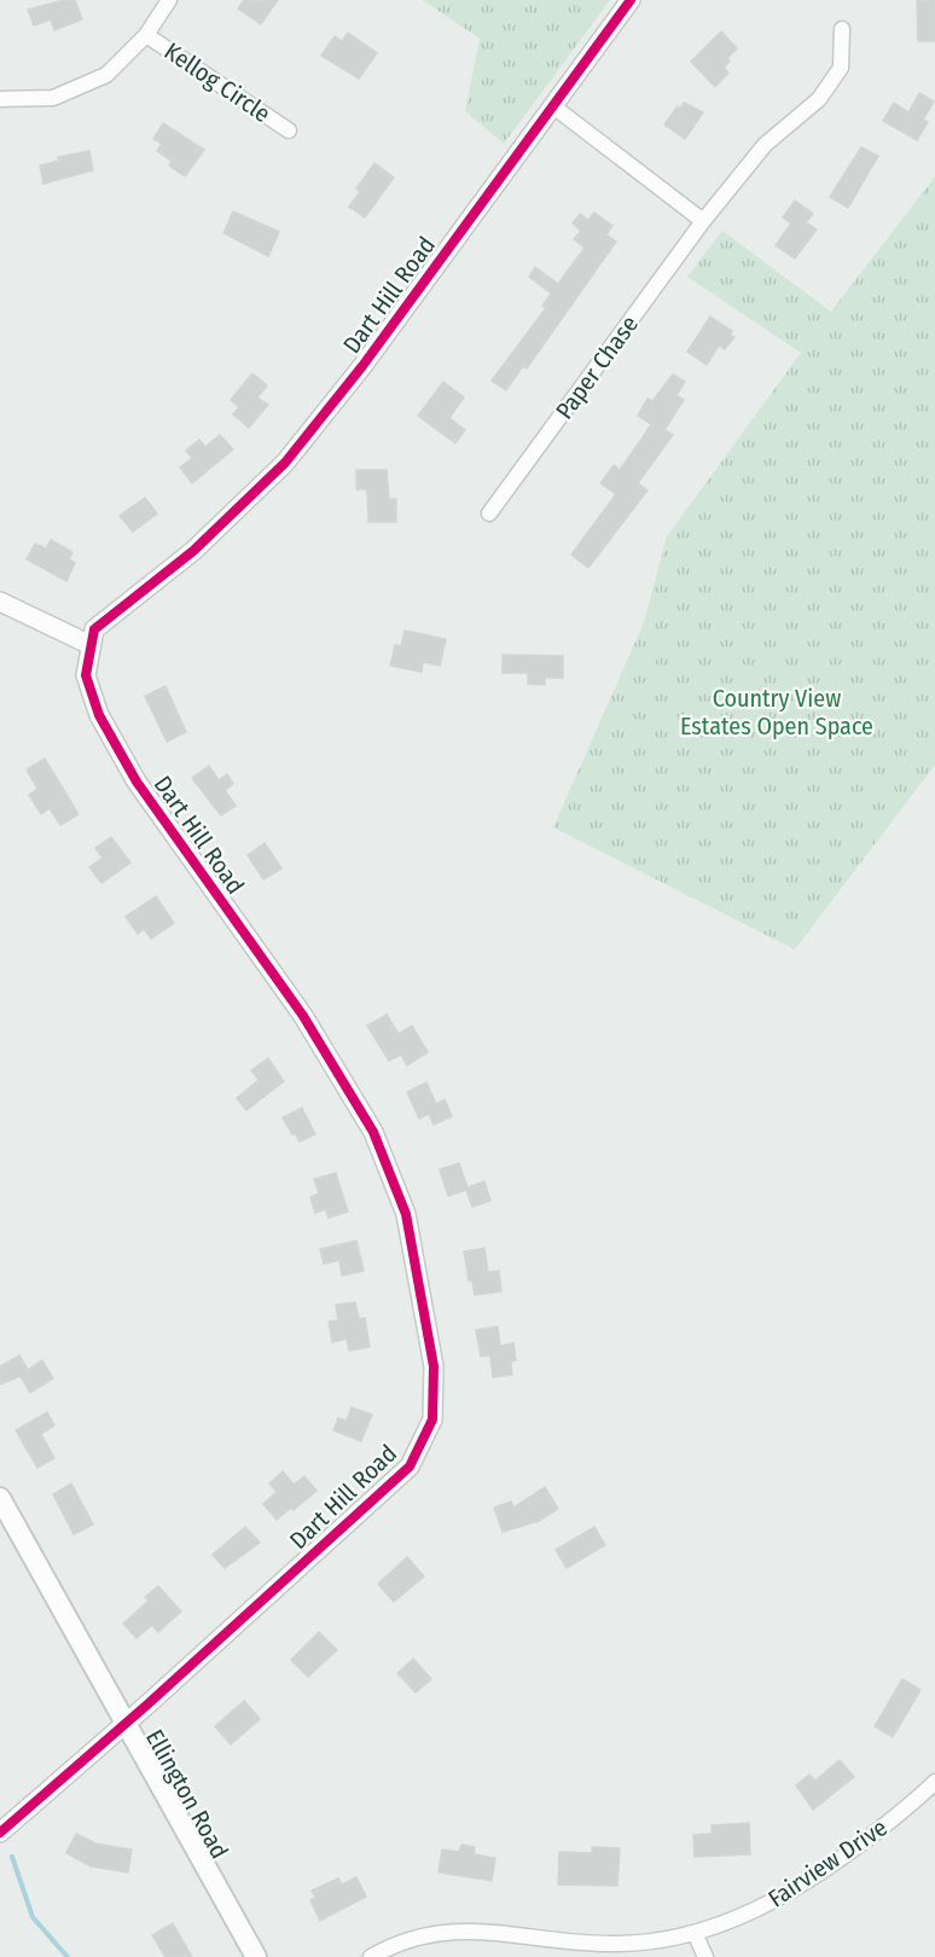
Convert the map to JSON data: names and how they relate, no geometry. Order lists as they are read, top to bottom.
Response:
{
  "streets": {
    "main road": ["Ellington Road"],
    "street": [
      "Kellog Circle",
      "Dart Hill Road",
      "Paper Chase",
      "Fairview Drive"
    ]
  },
  "crossings": [
    ["Dart Hill Road", "Ellington Road"]
  ],
  "parks": ["Country View Estates Open Space"]
}
